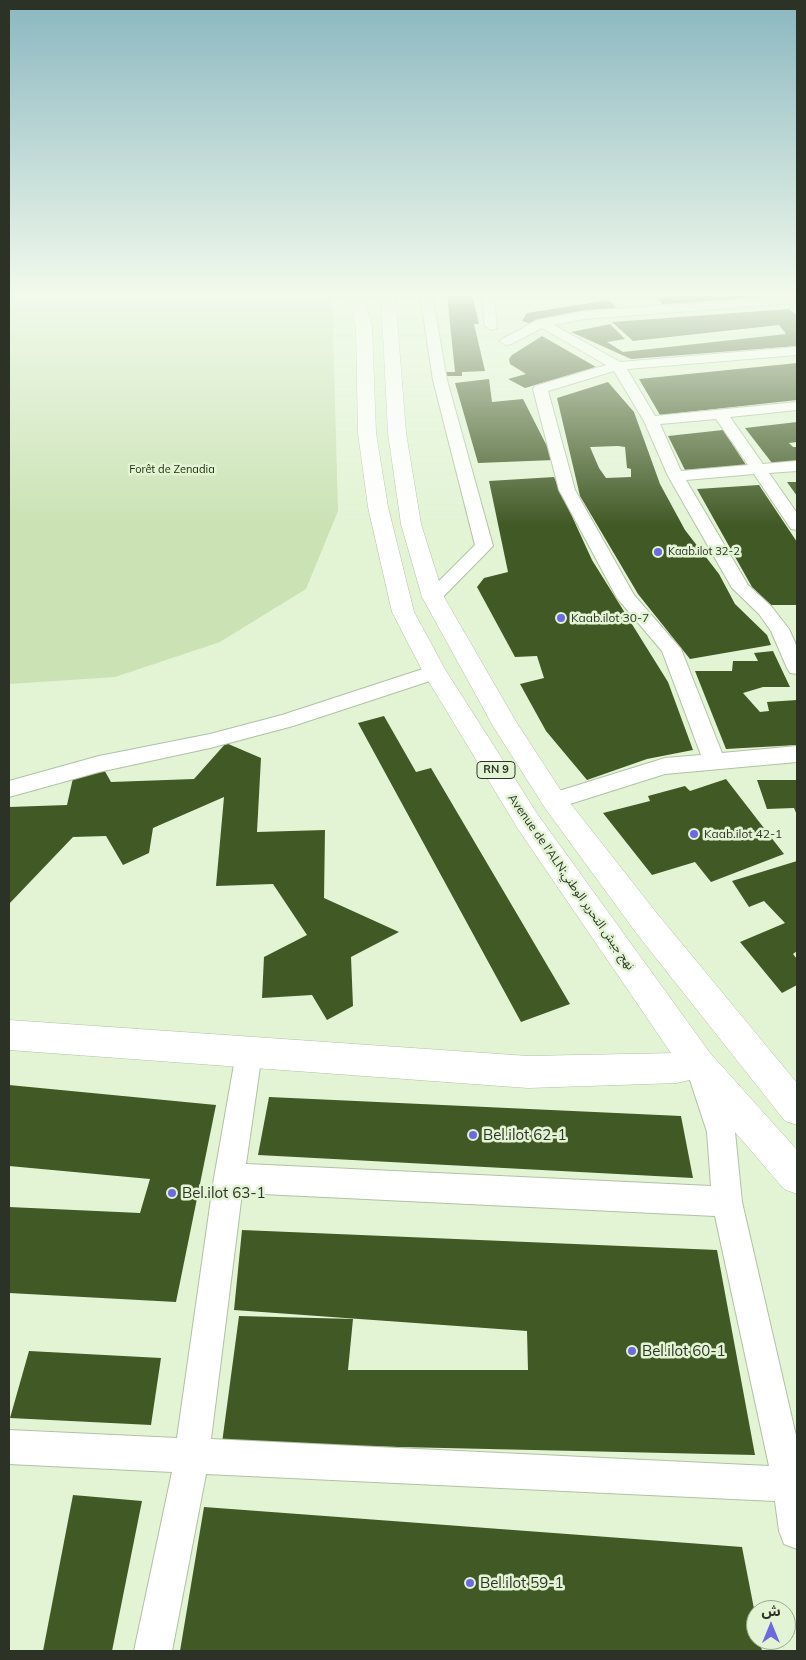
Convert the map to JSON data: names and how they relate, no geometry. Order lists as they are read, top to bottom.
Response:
{
  "streets": {
    "main road": ["RN 9", "Avenue de l'ALN;نهج جيش التحرير الوطني"]
  },
  "parks": ["Forêt de Zenadia"],
  "places": [
    "Kaab.ilot 32-2",
    "Kaab.ilot 30-7",
    "Kaab.ilot 42-1",
    "Bel.ilot 62-1",
    "Bel.ilot 63-1",
    "Bel.ilot 60-1",
    "Bel.ilot 59-1"
  ],
  "north": "top"
}
